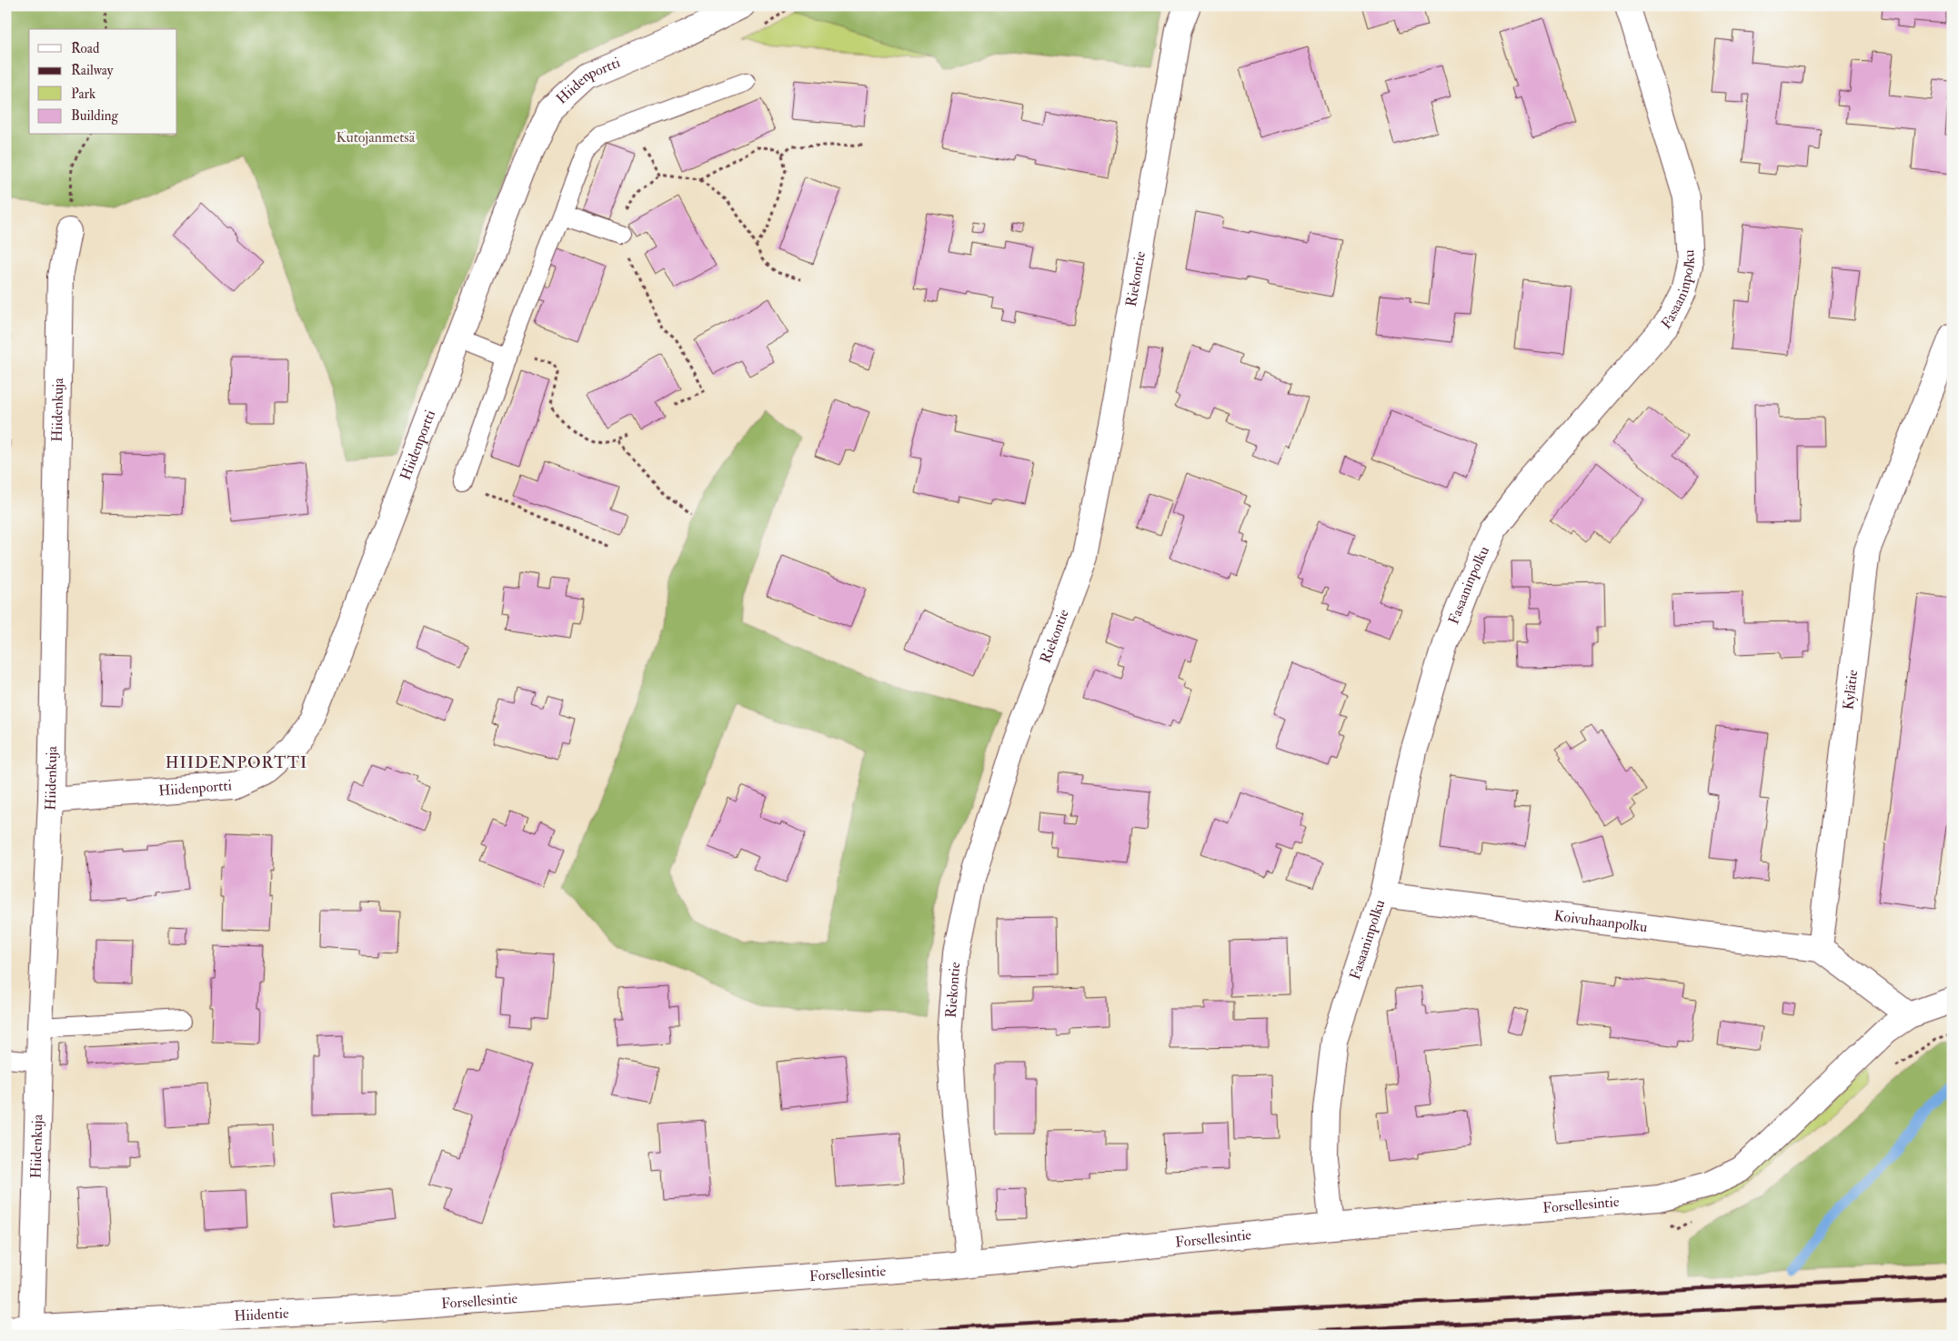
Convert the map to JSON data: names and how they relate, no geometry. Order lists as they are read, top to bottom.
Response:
{
  "streets": {
    "street": [
      "Hiidenportti",
      "Riekontie",
      "Fasaaninpolku",
      "Hiidenkuja",
      "Kylätie",
      "Koivuhaanpolku",
      "Forsellesintie",
      "Hiidentie"
    ]
  },
  "crossings": [
    ["Hiidenportti", "Hiidenkuja"],
    ["Riekontie", "Forsellesintie"],
    ["Fasaaninpolku", "Koivuhaanpolku"],
    ["Fasaaninpolku", "Forsellesintie"],
    ["Hiidenkuja", "Hiidentie"],
    ["Kylätie", "Koivuhaanpolku"],
    ["Forsellesintie", "Hiidentie"]
  ],
  "districts": ["HIIDENPORTTI"],
  "parks": ["Kutojanmetsä"],
  "legend": [
    "Road",
    "Railway",
    "Park",
    "Building"
  ]
}
